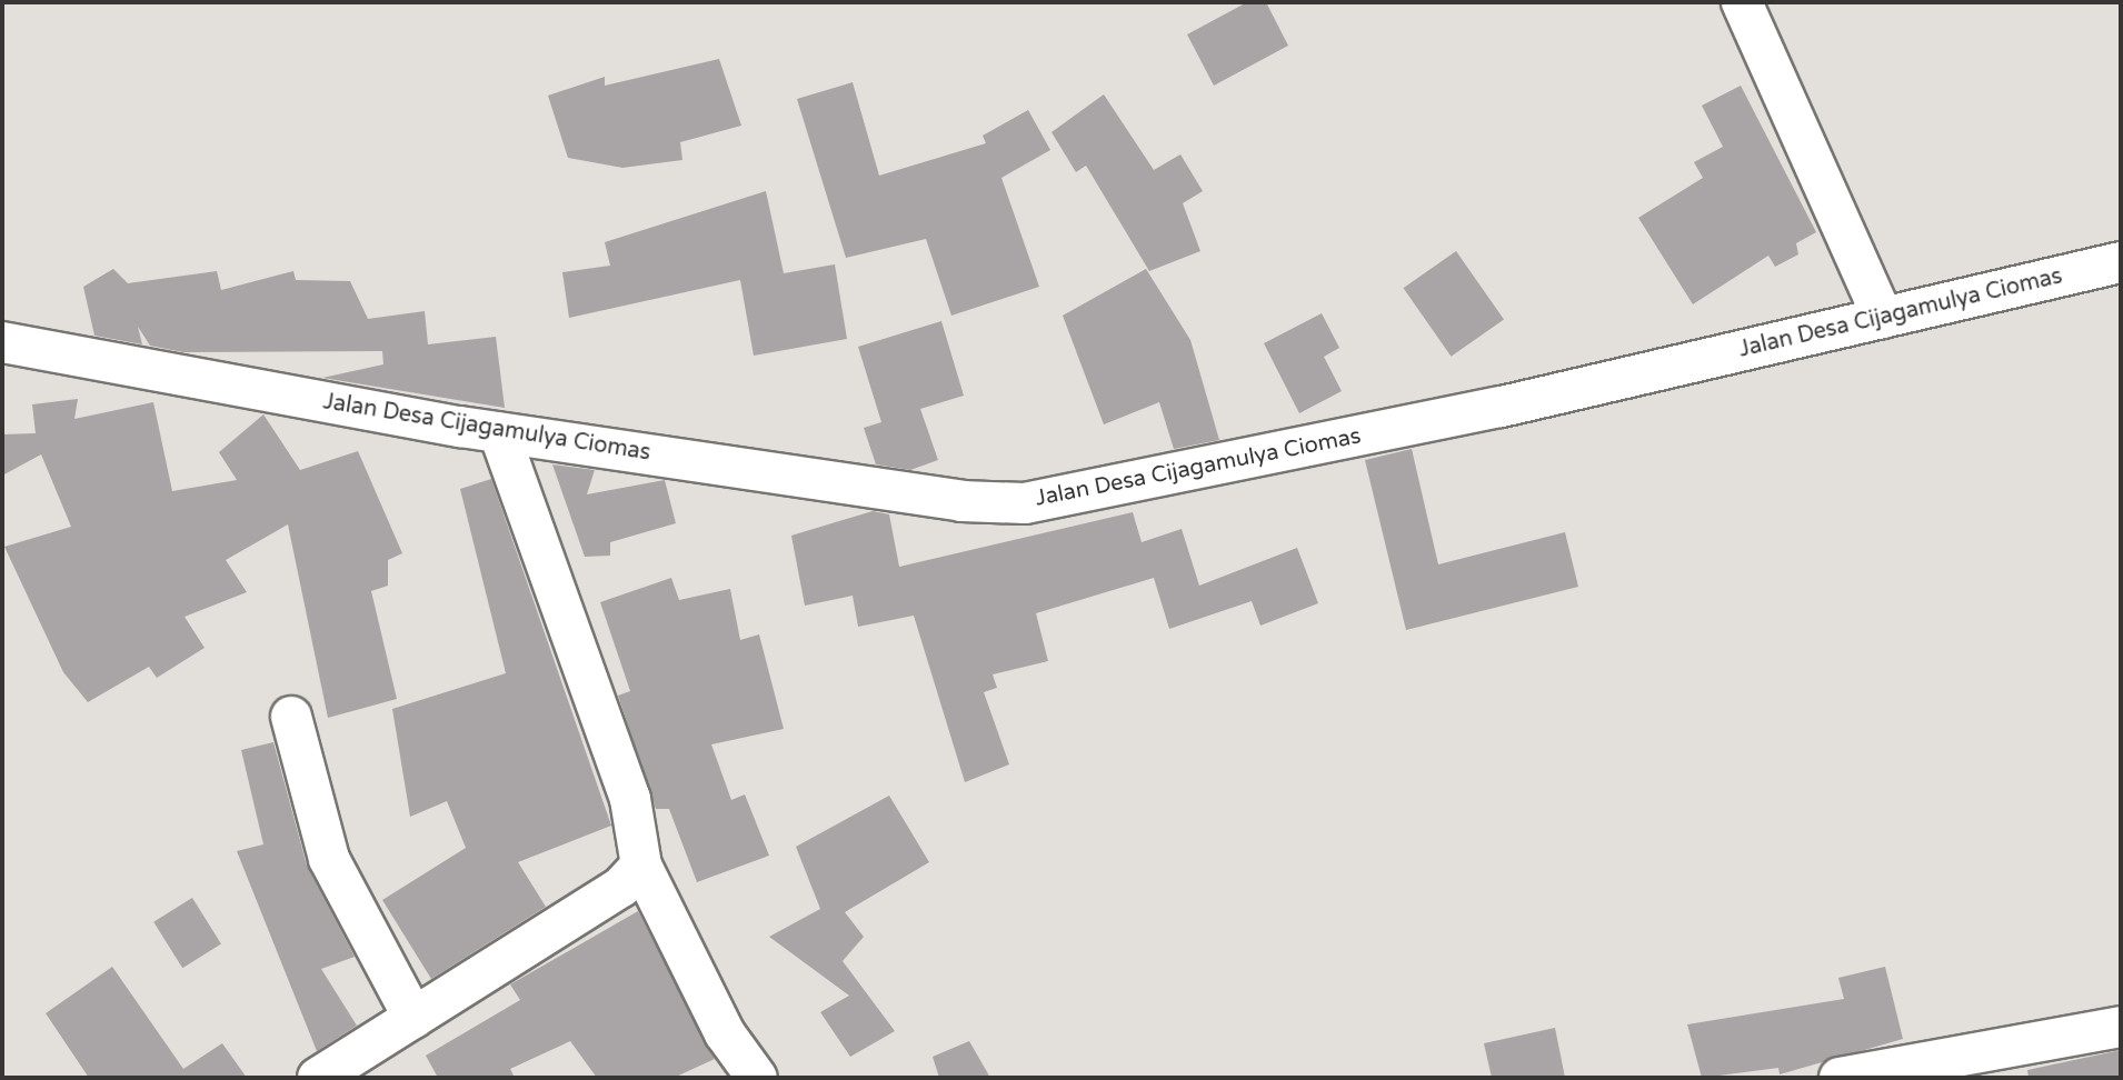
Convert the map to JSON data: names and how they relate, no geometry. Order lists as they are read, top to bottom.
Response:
{
  "streets": {
    "street": ["Jalan Desa Cijagamulya Ciomas"]
  }
}
